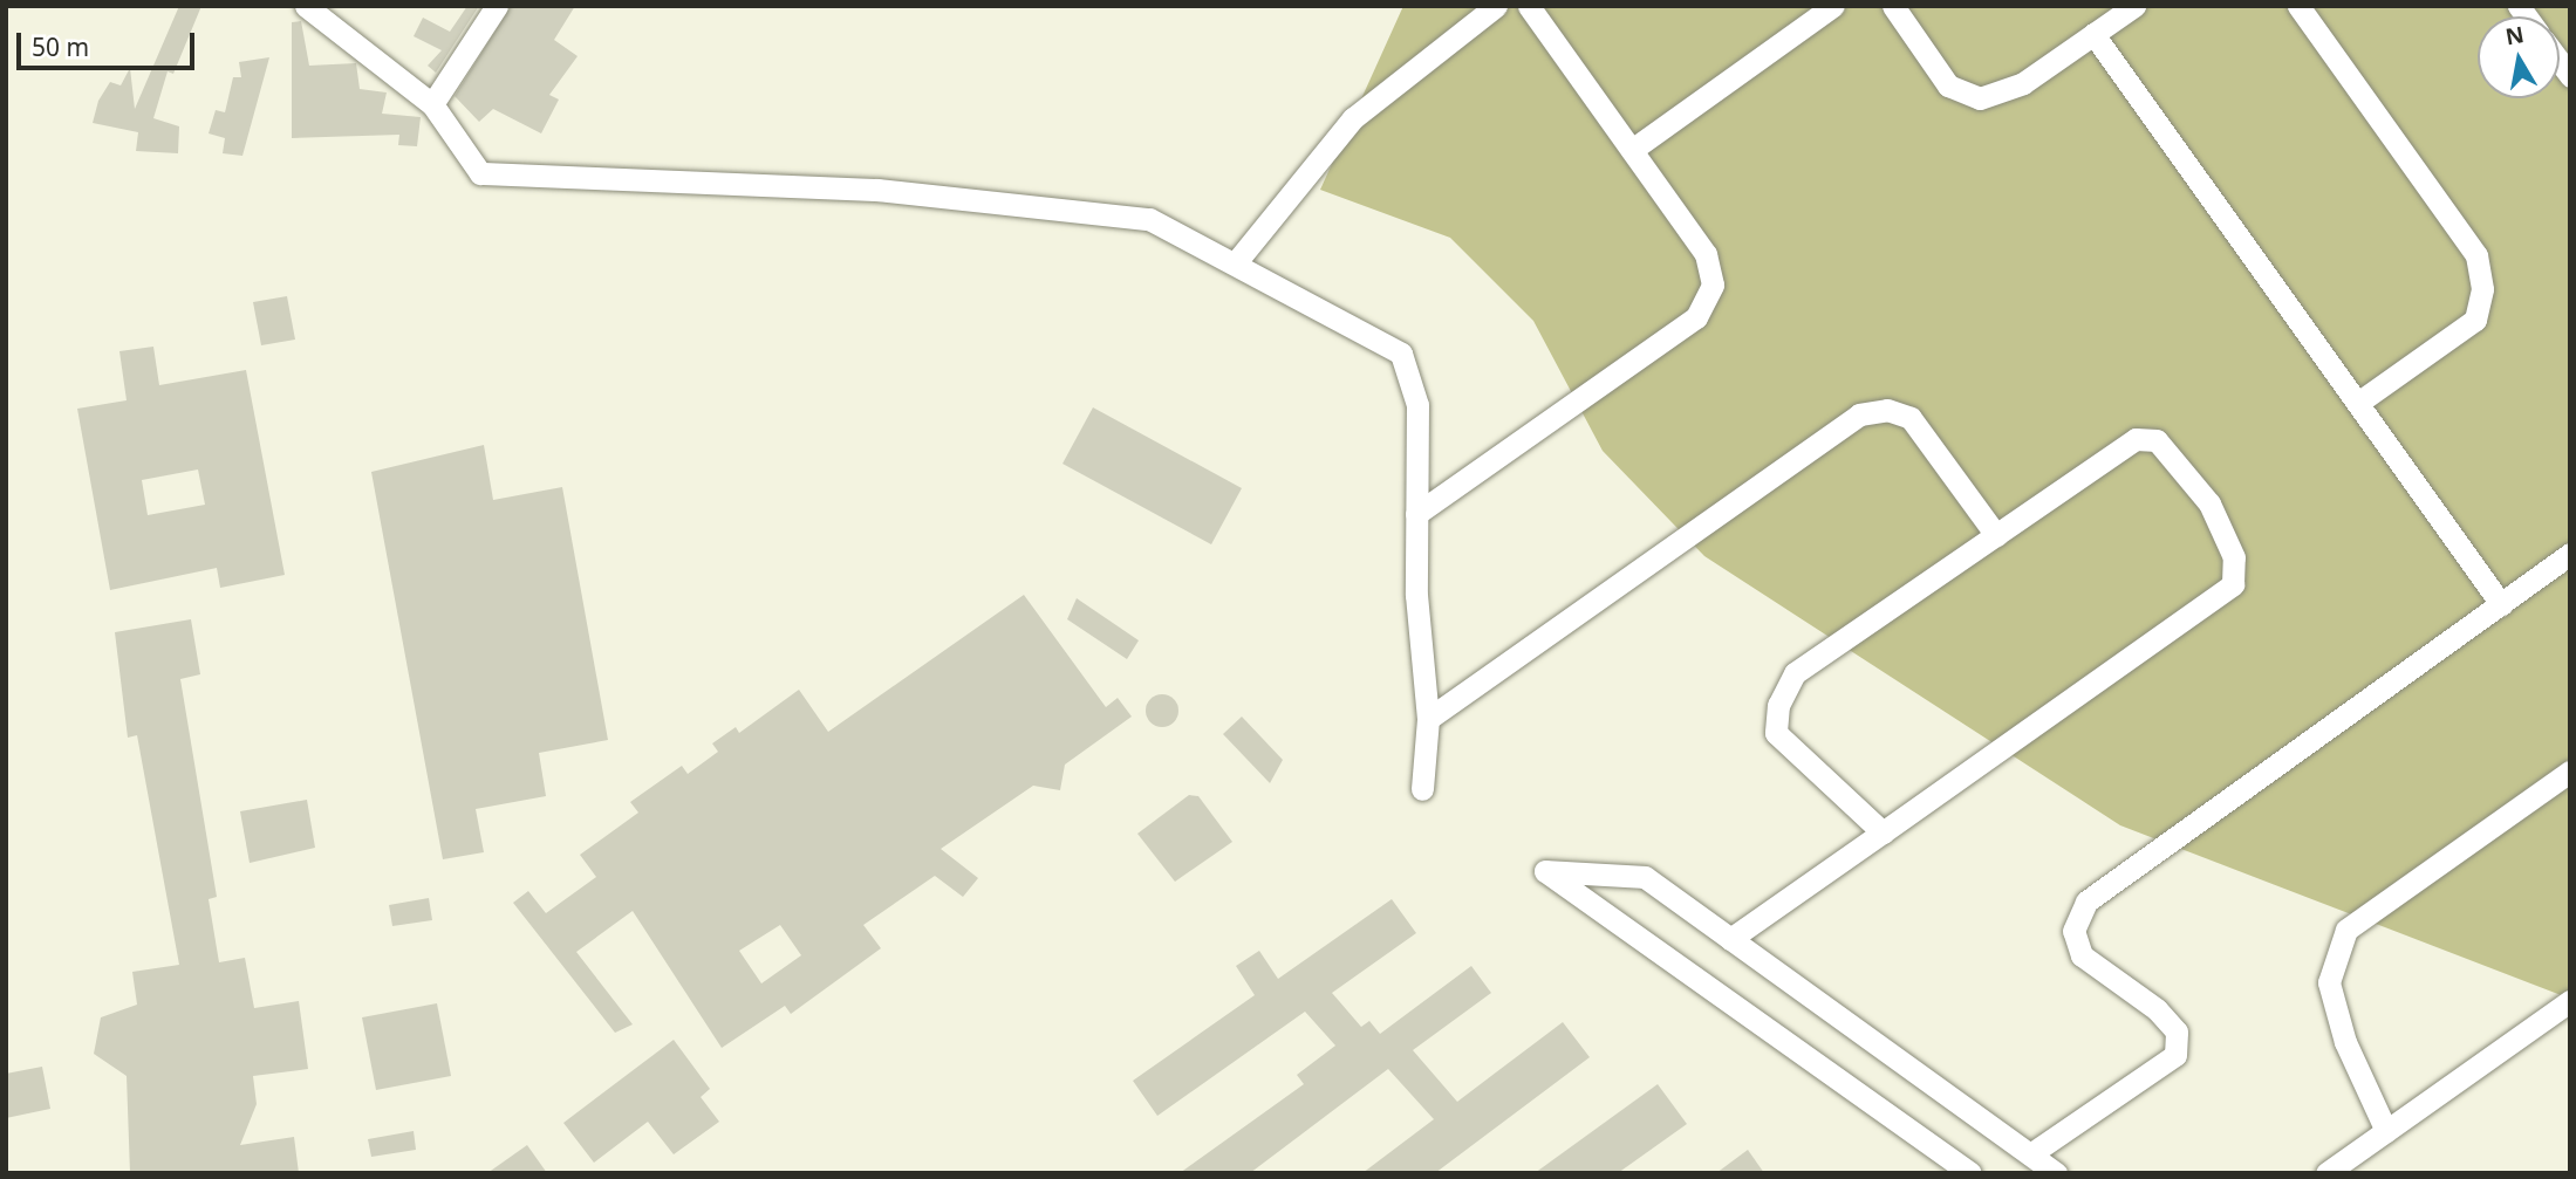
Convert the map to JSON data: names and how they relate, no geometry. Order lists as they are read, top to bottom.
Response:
{
  "scale_bar": "50 m",
  "north": "top"
}
